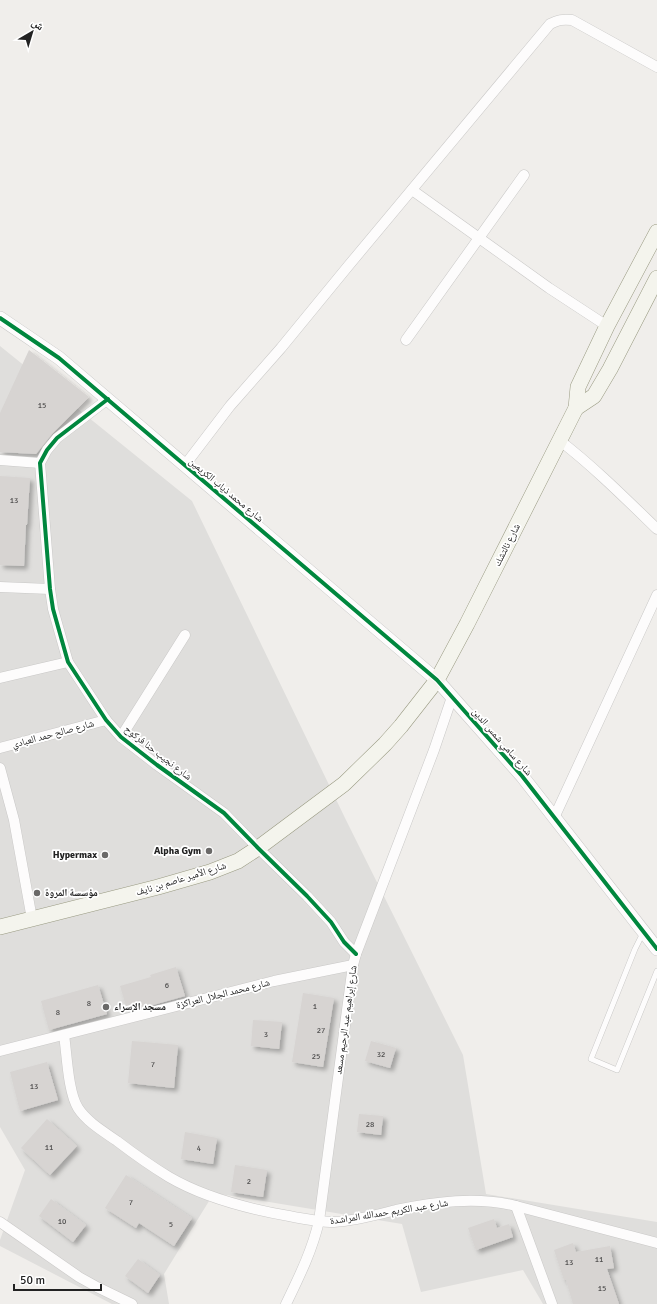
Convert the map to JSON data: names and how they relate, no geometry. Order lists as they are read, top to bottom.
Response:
{
  "streets": {
    "main road": ["شارع نالتشك", "شارع الأمير عاصم بن نايف"],
    "street": [
      "شارع محمد ذياب الكريمين",
      "شارع صالح حمد العبادي",
      "شارع سامي شمس الدين",
      "شارع نجيب حنا فركوح",
      "شارع محمد الجلال العراكزة",
      "شارع إبراهيم عبد الرحيم مسعد",
      "شارع عبد الكريم حمدالله المراشدة"
    ]
  },
  "crossings": [
    ["شارع محمد ذياب الكريمين", "شارع نالتشك"],
    ["شارع محمد ذياب الكريمين", "شارع سامي شمس الدين"],
    ["شارع محمد ذياب الكريمين", "شارع الأمير عاصم بن نايف"],
    ["شارع نالتشك", "شارع سامي شمس الدين"],
    ["شارع نالتشك", "شارع الأمير عاصم بن نايف"],
    ["شارع صالح حمد العبادي", "شارع نجيب حنا فركوح"],
    ["شارع سامي شمس الدين", "شارع الأمير عاصم بن نايف"],
    ["شارع سامي شمس الدين", "شارع إبراهيم عبد الرحيم مسعد"],
    ["شارع نجيب حنا فركوح", "شارع الأمير عاصم بن نايف"],
    ["شارع نجيب حنا فركوح", "شارع إبراهيم عبد الرحيم مسعد"],
    ["شارع محمد الجلال العراكزة", "شارع إبراهيم عبد الرحيم مسعد"],
    ["شارع محمد الجلال العراكزة", "شارع عبد الكريم حمدالله المراشدة"],
    ["شارع إبراهيم عبد الرحيم مسعد", "شارع عبد الكريم حمدالله المراشدة"]
  ],
  "places": [
    "Alpha Gym",
    "Hypermax",
    "مؤسسة المروة",
    "مسجد الإسراء"
  ],
  "house_numbers": [
    "15",
    "13",
    "6",
    "8",
    "1",
    "8",
    "27",
    "3",
    "32",
    "25",
    "7",
    "13",
    "28",
    "11",
    "4",
    "2",
    "7",
    "10",
    "5",
    "11",
    "13",
    "15"
  ],
  "scale_bar": "50 m",
  "north": "top right"
}
